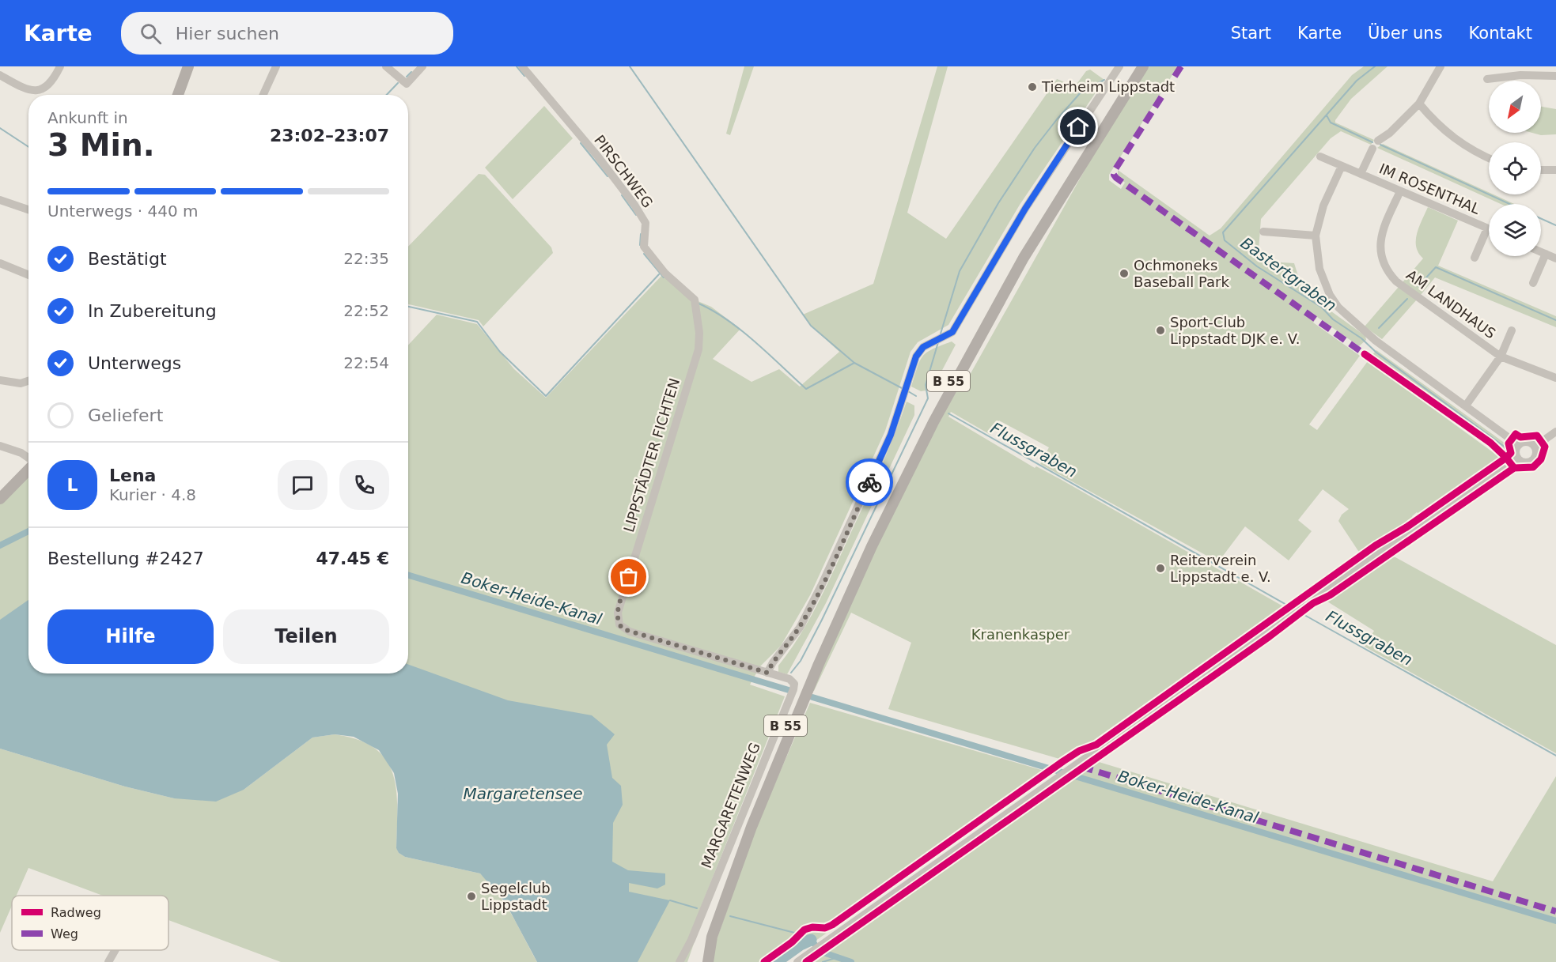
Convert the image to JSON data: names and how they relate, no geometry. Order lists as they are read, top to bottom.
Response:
{
  "streets": {
    "main road": ["B 55"],
    "street": [
      "PIRSCHWEG",
      "IM ROSENTHAL",
      "AM LANDHAUS",
      "LIPPSTÄDTER FICHTEN",
      "MARGARETENWEG"
    ]
  },
  "crossings": [
    ["PIRSCHWEG", "LIPPSTÄDTER FICHTEN"],
    ["IM ROSENTHAL", "AM LANDHAUS"],
    ["LIPPSTÄDTER FICHTEN", "MARGARETENWEG"]
  ],
  "water": [
    "Bastertgraben",
    "Flussgraben",
    "Boker-Heide-Kanal",
    "Margaretensee"
  ],
  "parks": ["Kranenkasper"],
  "places": [
    "Tierheim Lippstadt",
    "Ochmoneks Baseball Park",
    "Sport-Club Lippstadt DJK e. V.",
    "Reiterverein Lippstadt e. V.",
    "Segelclub Lippstadt"
  ],
  "legend": ["Radweg", "Weg"],
  "north": "bottom left",
  "page": {
    "header": "Karte",
    "search": "Hier suchen",
    "nav": [
      "Start",
      "Karte",
      "Über uns",
      "Kontakt"
    ],
    "heading": ["3 Min.", "Ankunft in", "23:02–23:07"],
    "panel": [
      "Lena",
      "Kurier · 4.8",
      "Bestellung #2427",
      "47.45 €"
    ],
    "bar": "Unterwegs · 440 m",
    "list": [
      ["Bestätigt", "22:35"],
      ["In Zubereitung", "22:52"],
      ["Unterwegs", "22:54"],
      "Geliefert"
    ],
    "round": "L",
    "buttons": ["Hilfe", "Teilen"]
  }
}
